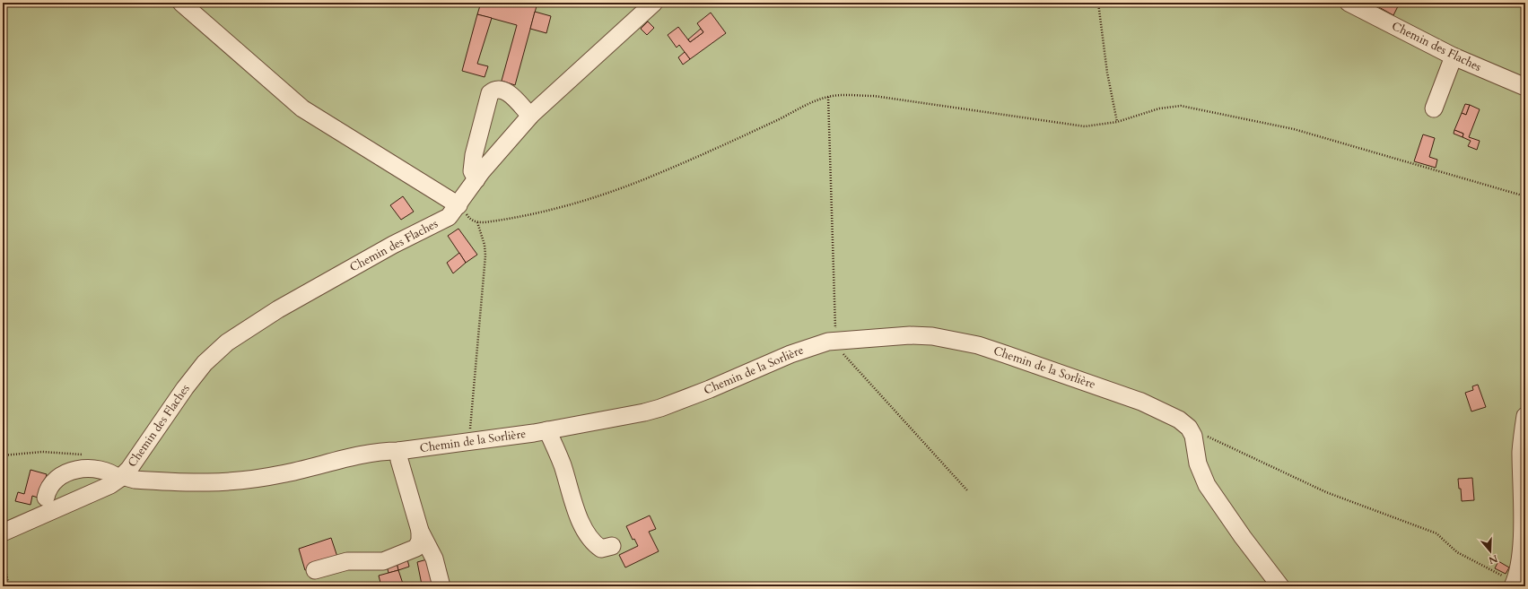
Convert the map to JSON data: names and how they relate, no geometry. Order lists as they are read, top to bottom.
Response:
{
  "streets": {
    "street": ["Chemin des Flaches", "Chemin de la Sorlière"]
  },
  "crossings": [
    ["Chemin des Flaches", "Chemin de la Sorlière"]
  ],
  "north": "bottom"
}
